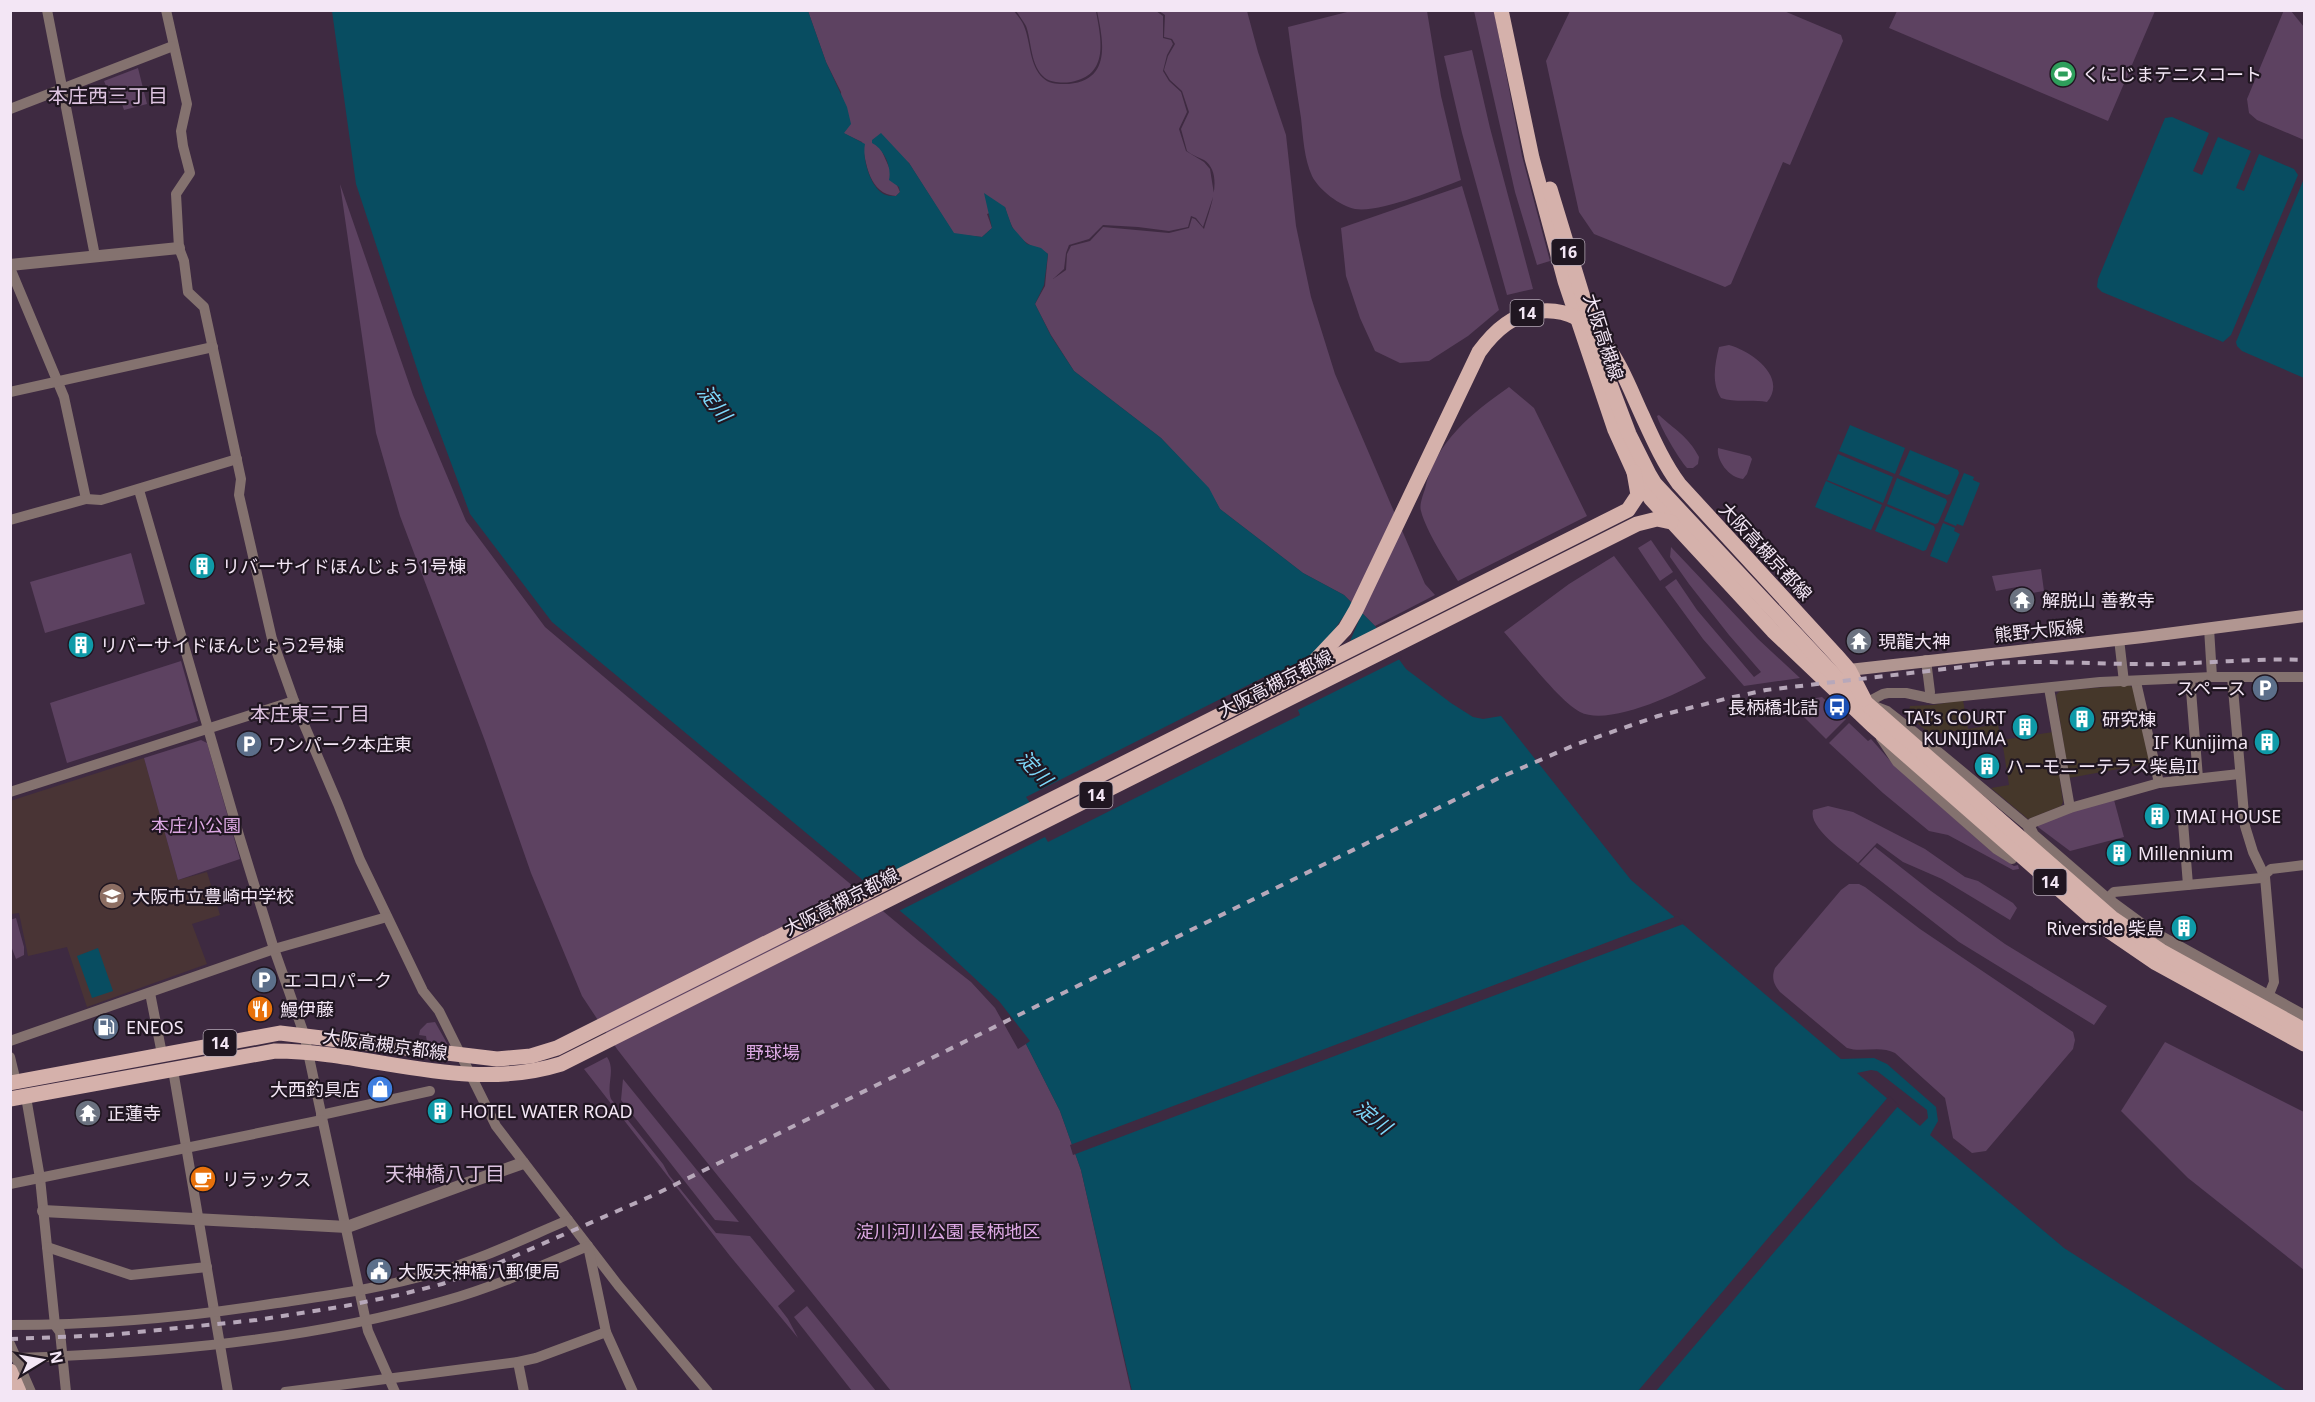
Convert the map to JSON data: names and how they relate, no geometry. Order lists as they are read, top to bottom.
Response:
{
  "streets": {
    "main road": [
      "16",
      "14",
      "大阪高槻線",
      "大阪高槻京都線",
      "熊野大阪線"
    ]
  },
  "crossings": [
    ["14", "大阪高槻線"],
    ["14", "大阪高槻京都線"],
    ["大阪高槻線", "大阪高槻京都線"],
    ["大阪高槻京都線", "熊野大阪線"]
  ],
  "districts": ["本庄西三丁目", "本庄東三丁目", "天神橋八丁目"],
  "water": ["淀川"],
  "parks": ["本庄小公園", "野球場", "淀川河川公園 長柄地区"],
  "places": {
    "sports": ["くにじまテニスコート"],
    "building": [
      "リバーサイドほんじょう1号棟",
      "リバーサイドほんじょう2号棟",
      "研究棟",
      "TAI’s COURT KUNIJIMA",
      "IF Kunijima",
      "ハーモニーテラス柴島II",
      "IMAI HOUSE",
      "Millennium",
      "Riverside 柴島",
      "HOTEL WATER ROAD"
    ],
    "temple": ["解脱山 善教寺", "現龍大神", "正蓮寺"],
    "parking": ["スペース", "ワンパーク本庄東", "エコロパーク"],
    "bus stop": ["長柄橋北詰"],
    "school or university": ["大阪市立豊崎中学校"],
    "restaurant": ["鰻伊藤"],
    "fuel station": ["ENEOS"],
    "shop": ["大西釣具店"],
    "cafe": ["リラックス"],
    "public building": ["大阪天神橋八郵便局"]
  },
  "north": "right"
}
